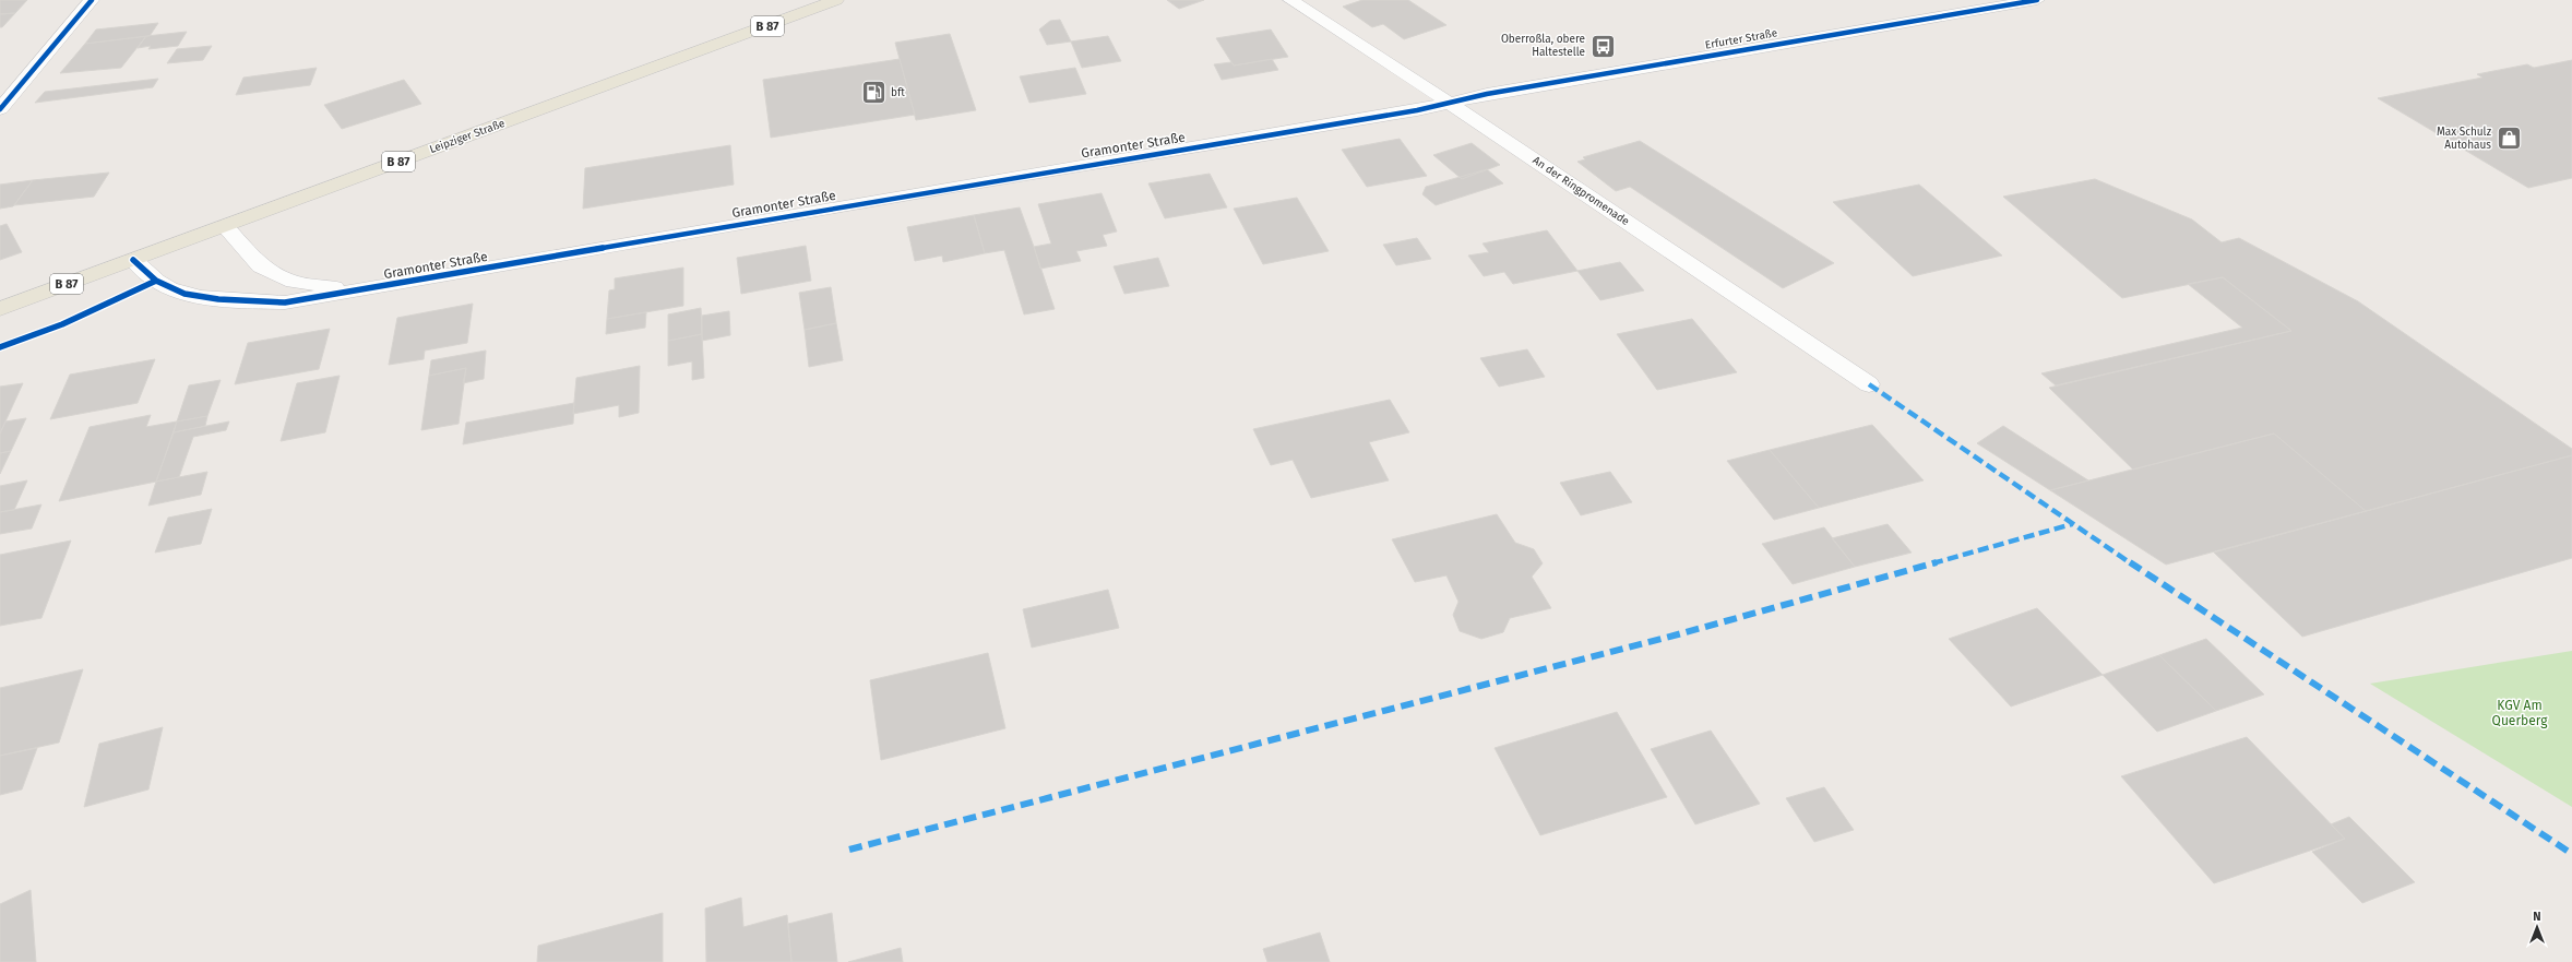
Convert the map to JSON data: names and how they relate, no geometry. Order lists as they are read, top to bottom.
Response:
{
  "streets": {
    "main road": ["B 87", "Leipziger Straße"],
    "street": ["Erfurter Straße", "Gramonter Straße", "An der Ringpromenade"]
  },
  "crossings": [
    ["Erfurter Straße", "Gramonter Straße"],
    ["Erfurter Straße", "An der Ringpromenade"],
    ["Leipziger Straße", "Gramonter Straße"],
    ["Gramonter Straße", "An der Ringpromenade"]
  ],
  "parks": ["KGV Am Querberg"],
  "places": {
    "bus stop": ["Oberroßla, obere Haltestelle"],
    "fuel station": ["bft"],
    "shop": ["Max Schulz Autohaus"]
  },
  "north": "top"
}
